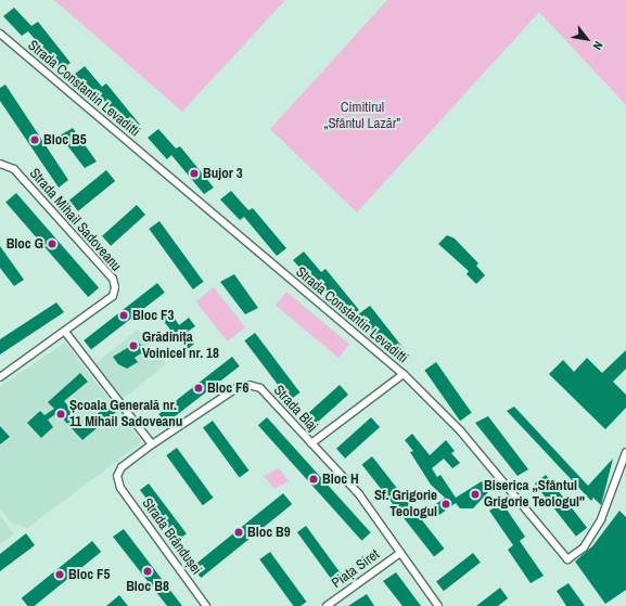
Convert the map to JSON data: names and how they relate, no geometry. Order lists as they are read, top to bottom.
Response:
{
  "streets": {
    "street": [
      "Strada Constantin Levaditti",
      "Strada Mihail Sadoveanu",
      "Strada Blaj",
      "Strada Brândușei",
      "Piața Siret"
    ]
  },
  "crossings": [
    ["Strada Constantin Levaditti", "Strada Blaj"],
    ["Strada Blaj", "Strada Brândușei"],
    ["Strada Blaj", "Piața Siret"]
  ],
  "parks": ["Cimitirul „Sfântul Lazăr”"],
  "places": [
    "Bloc B5",
    "Bujor 3",
    "Bloc G",
    "Bloc F3",
    "Grădinița Voinicel nr. 18",
    "Bloc F6",
    "Școala Generală nr. 11 Mihail Sadoveanu",
    "Bloc H",
    "Biserica „Sfântul Grigorie Teologul\"",
    "Sf. Grigorie Teologul",
    "Bloc B9",
    "Bloc B8",
    "Bloc F5"
  ],
  "north": "bottom right"
}
